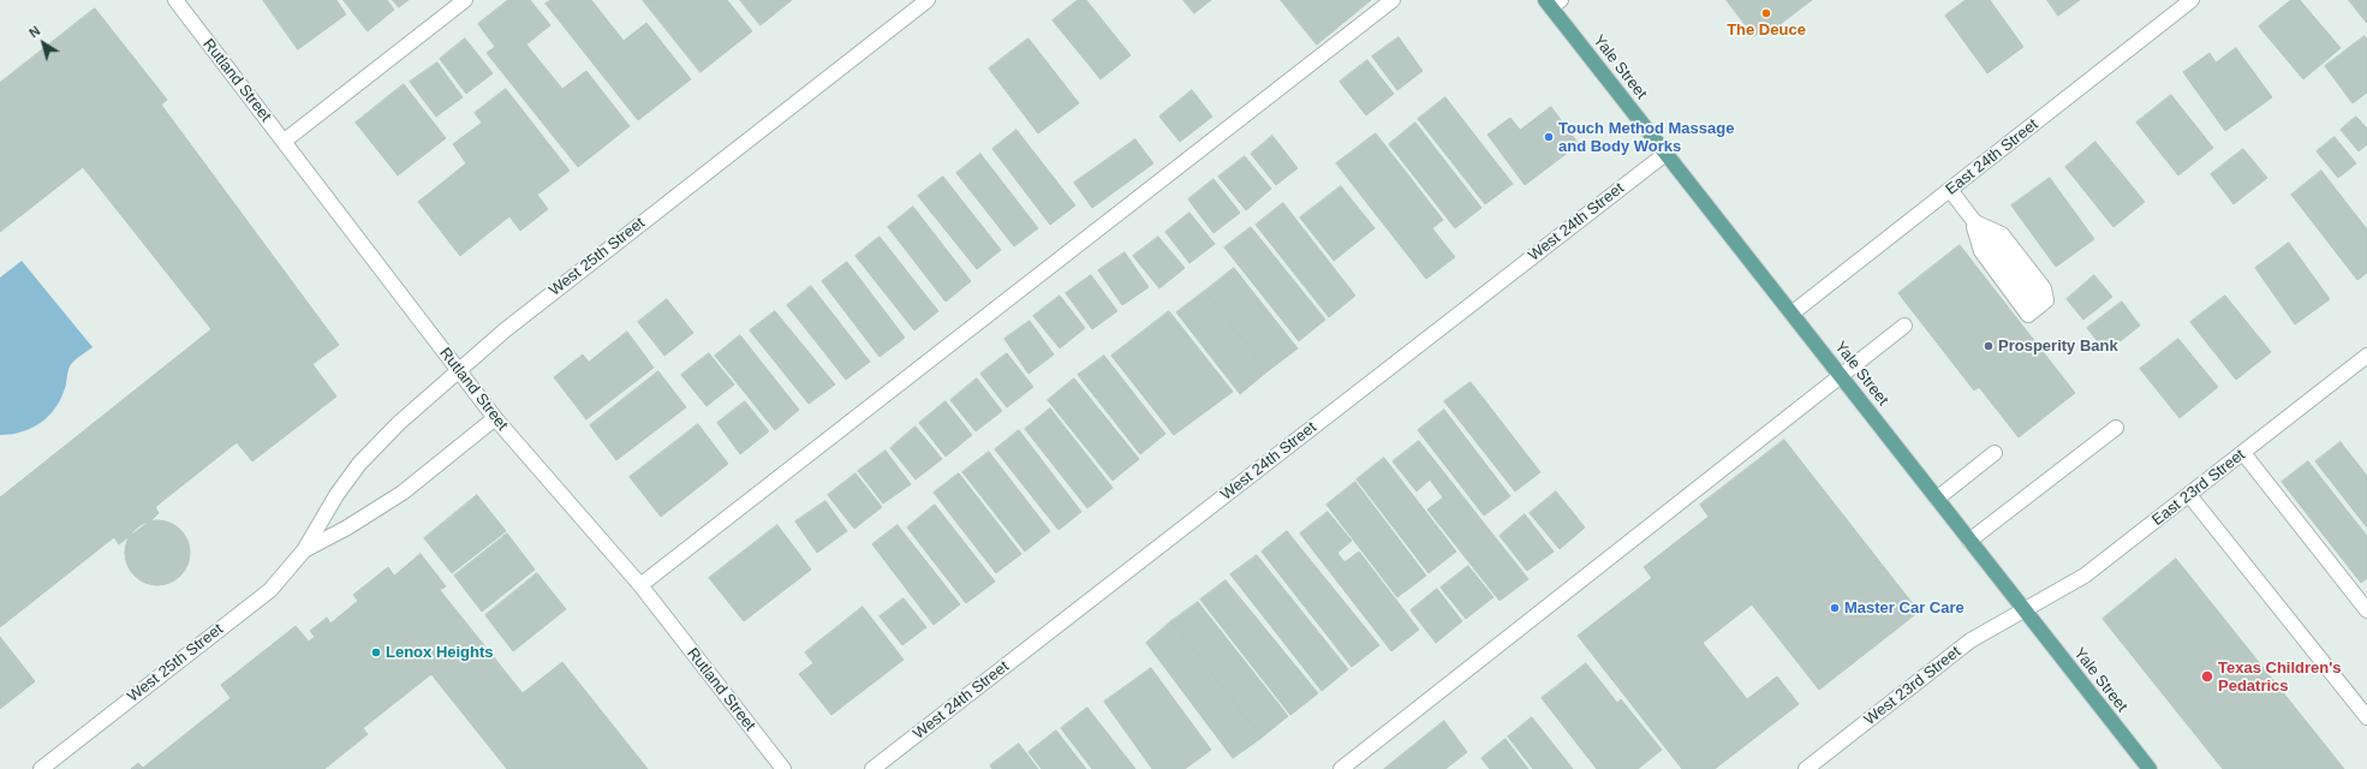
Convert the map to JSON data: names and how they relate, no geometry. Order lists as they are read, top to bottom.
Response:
{
  "streets": {
    "main road": ["Yale Street"],
    "street": [
      "Rutland Street",
      "East 24th Street",
      "West 24th Street",
      "West 25th Street",
      "East 23rd Street",
      "West 23rd Street"
    ]
  },
  "crossings": [
    ["Yale Street", "East 24th Street"],
    ["Yale Street", "West 24th Street"],
    ["Yale Street", "East 23rd Street"],
    ["Yale Street", "West 23rd Street"],
    ["Rutland Street", "West 25th Street"],
    ["East 23rd Street", "West 23rd Street"]
  ],
  "places": [
    "The Deuce",
    "Touch Method Massage and Body Works",
    "Prosperity Bank",
    "Master Car Care",
    "Lenox Heights",
    "Texas Children's Pedatrics"
  ],
  "north": "top left"
}
